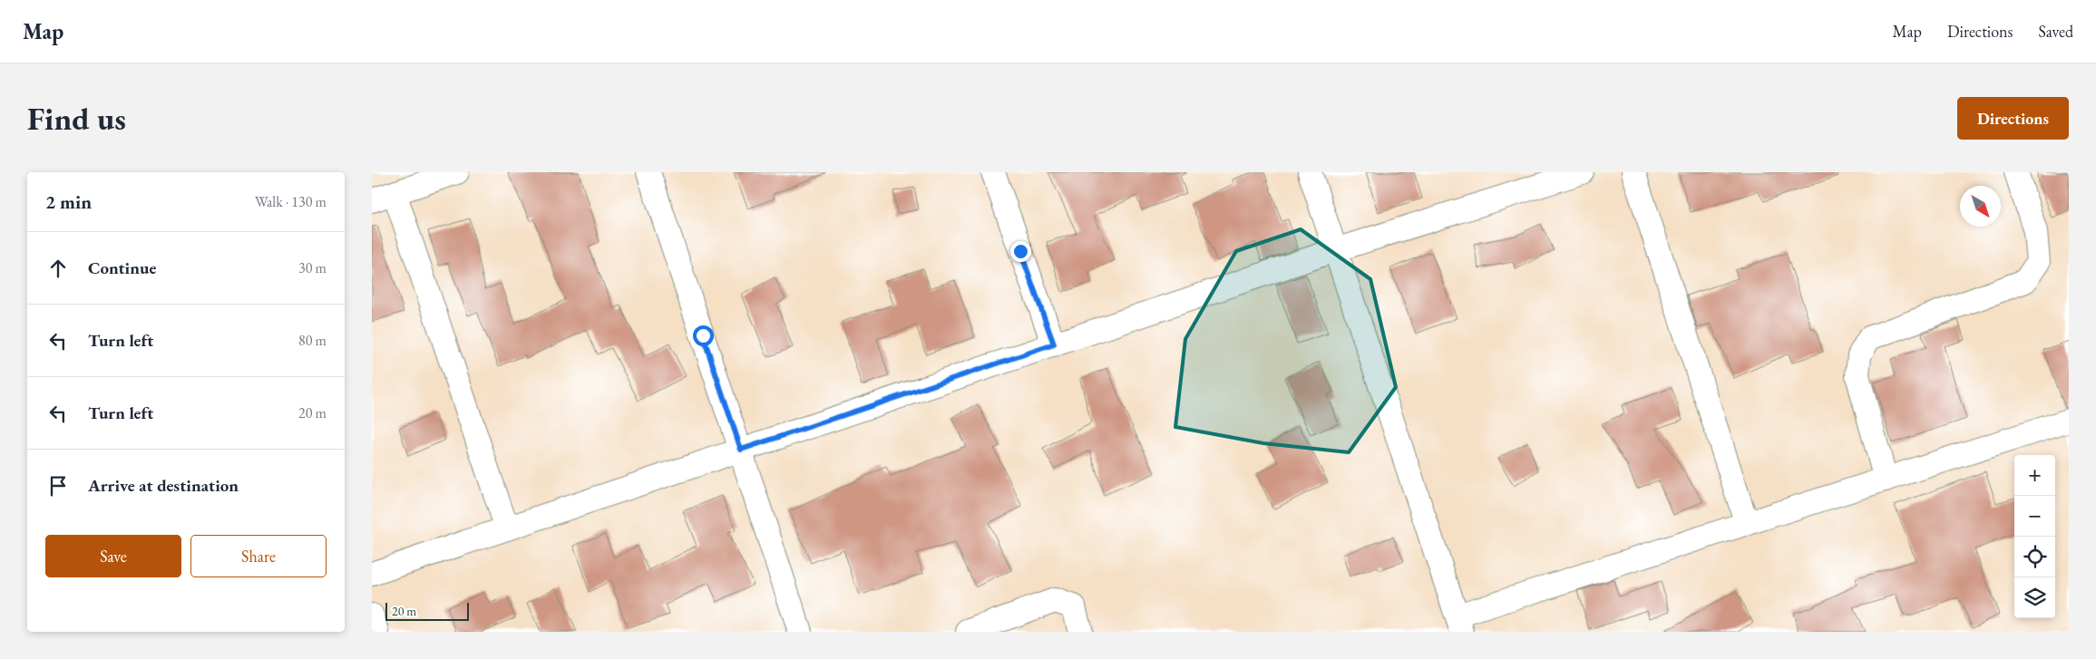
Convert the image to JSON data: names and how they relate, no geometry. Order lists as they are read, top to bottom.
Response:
{
  "scale_bar": "20 m",
  "north": "bottom right",
  "page": {
    "header": "Map",
    "nav": ["Map", "Directions", "Saved"],
    "buttons": [
      "Directions",
      ["Save", "Share"]
    ],
    "title": "Find us",
    "heading": ["2 min", "Walk · 130 m"],
    "list": [
      ["Continue", "30 m"],
      ["Turn left", "80 m"],
      ["Turn left", "20 m"],
      "Arrive at destination"
    ],
    "map_buttons": ["+", "−"],
    "scale": "20 m"
  }
}
